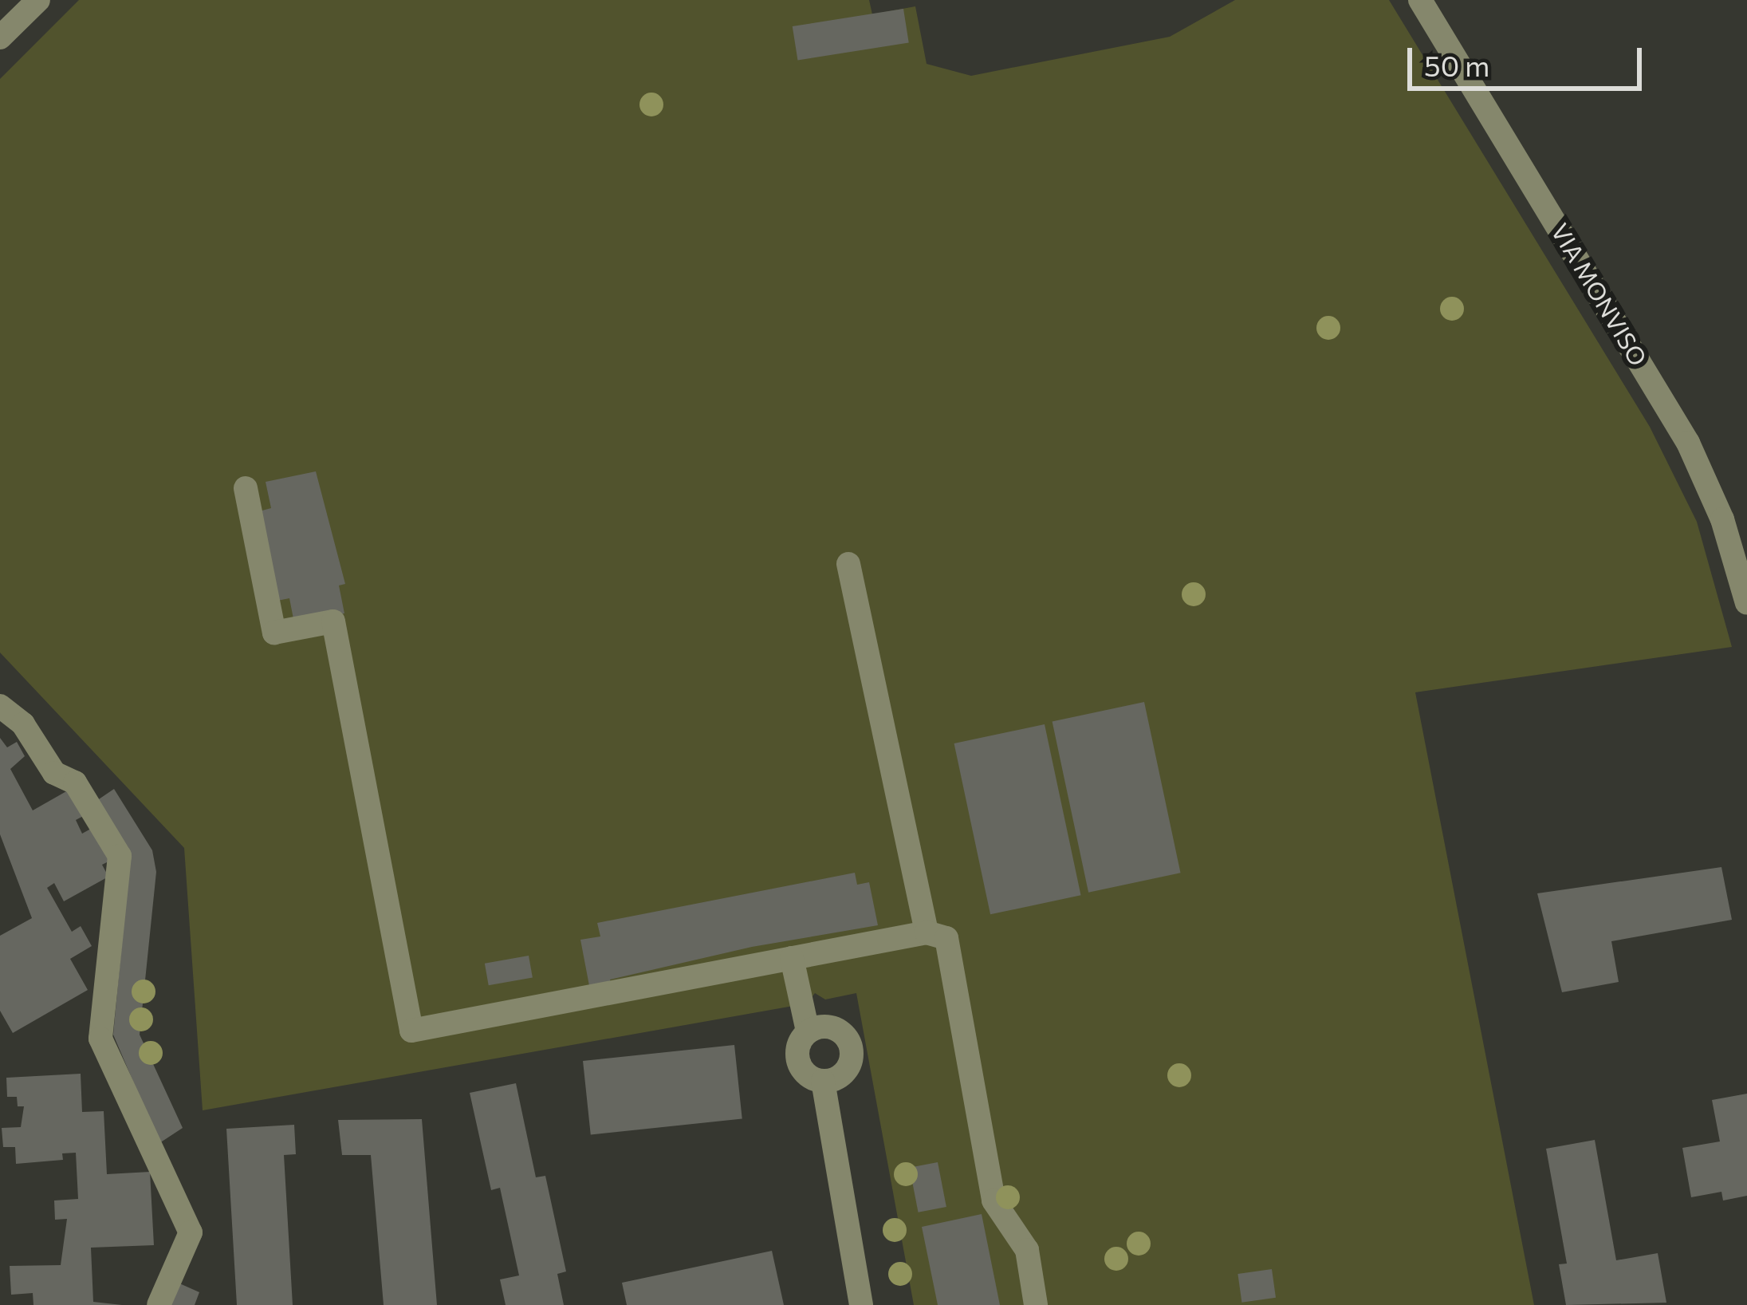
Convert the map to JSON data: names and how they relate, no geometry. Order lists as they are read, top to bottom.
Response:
{
  "streets": {
    "street": ["VIA MONVISO"]
  },
  "scale_bar": "50 m"
}
